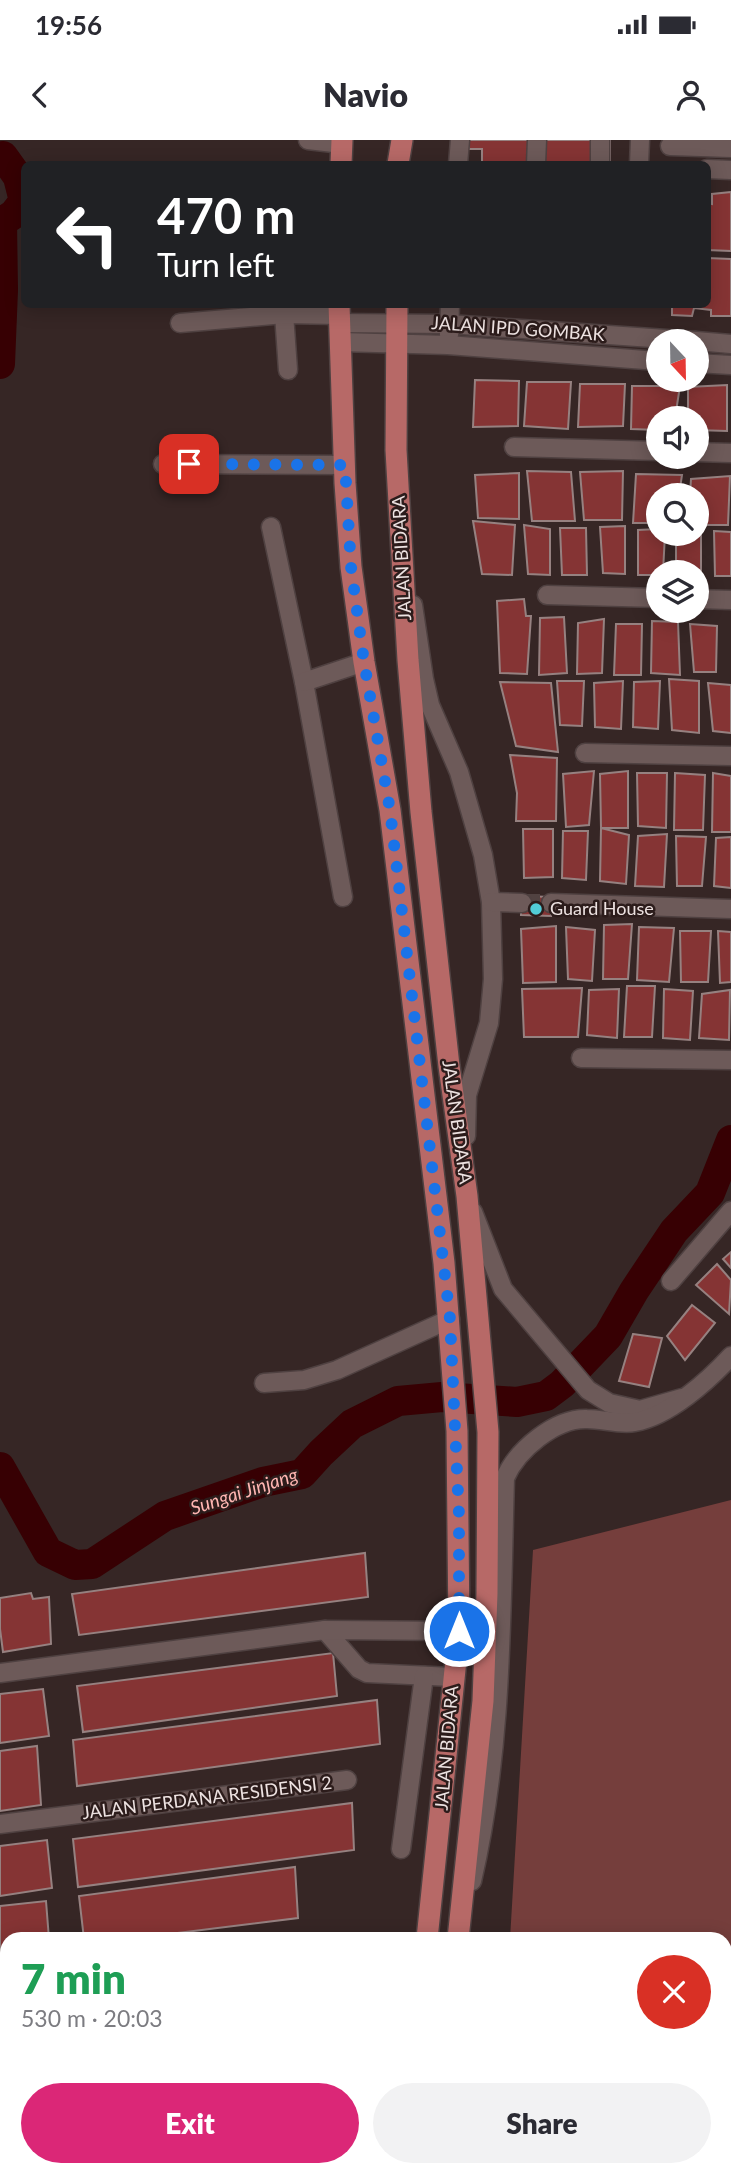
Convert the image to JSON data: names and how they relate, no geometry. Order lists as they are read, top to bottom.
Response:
{
  "streets": {
    "main road": ["JALAN BIDARA"],
    "street": ["JALAN IPD GOMBAK", "JALAN PERDANA RESIDENSI 2"]
  },
  "crossings": [
    ["JALAN IPD GOMBAK", "JALAN BIDARA"]
  ],
  "water": ["Sungai Jinjang"],
  "places": ["Guard House"],
  "north": "bottom",
  "page": {
    "status": "19:56",
    "header": "Navio",
    "turn": ["470 m", "Turn left"],
    "heading": ["7 min", "530 m · 20:03"],
    "buttons": ["Exit", "Share"]
  }
}
